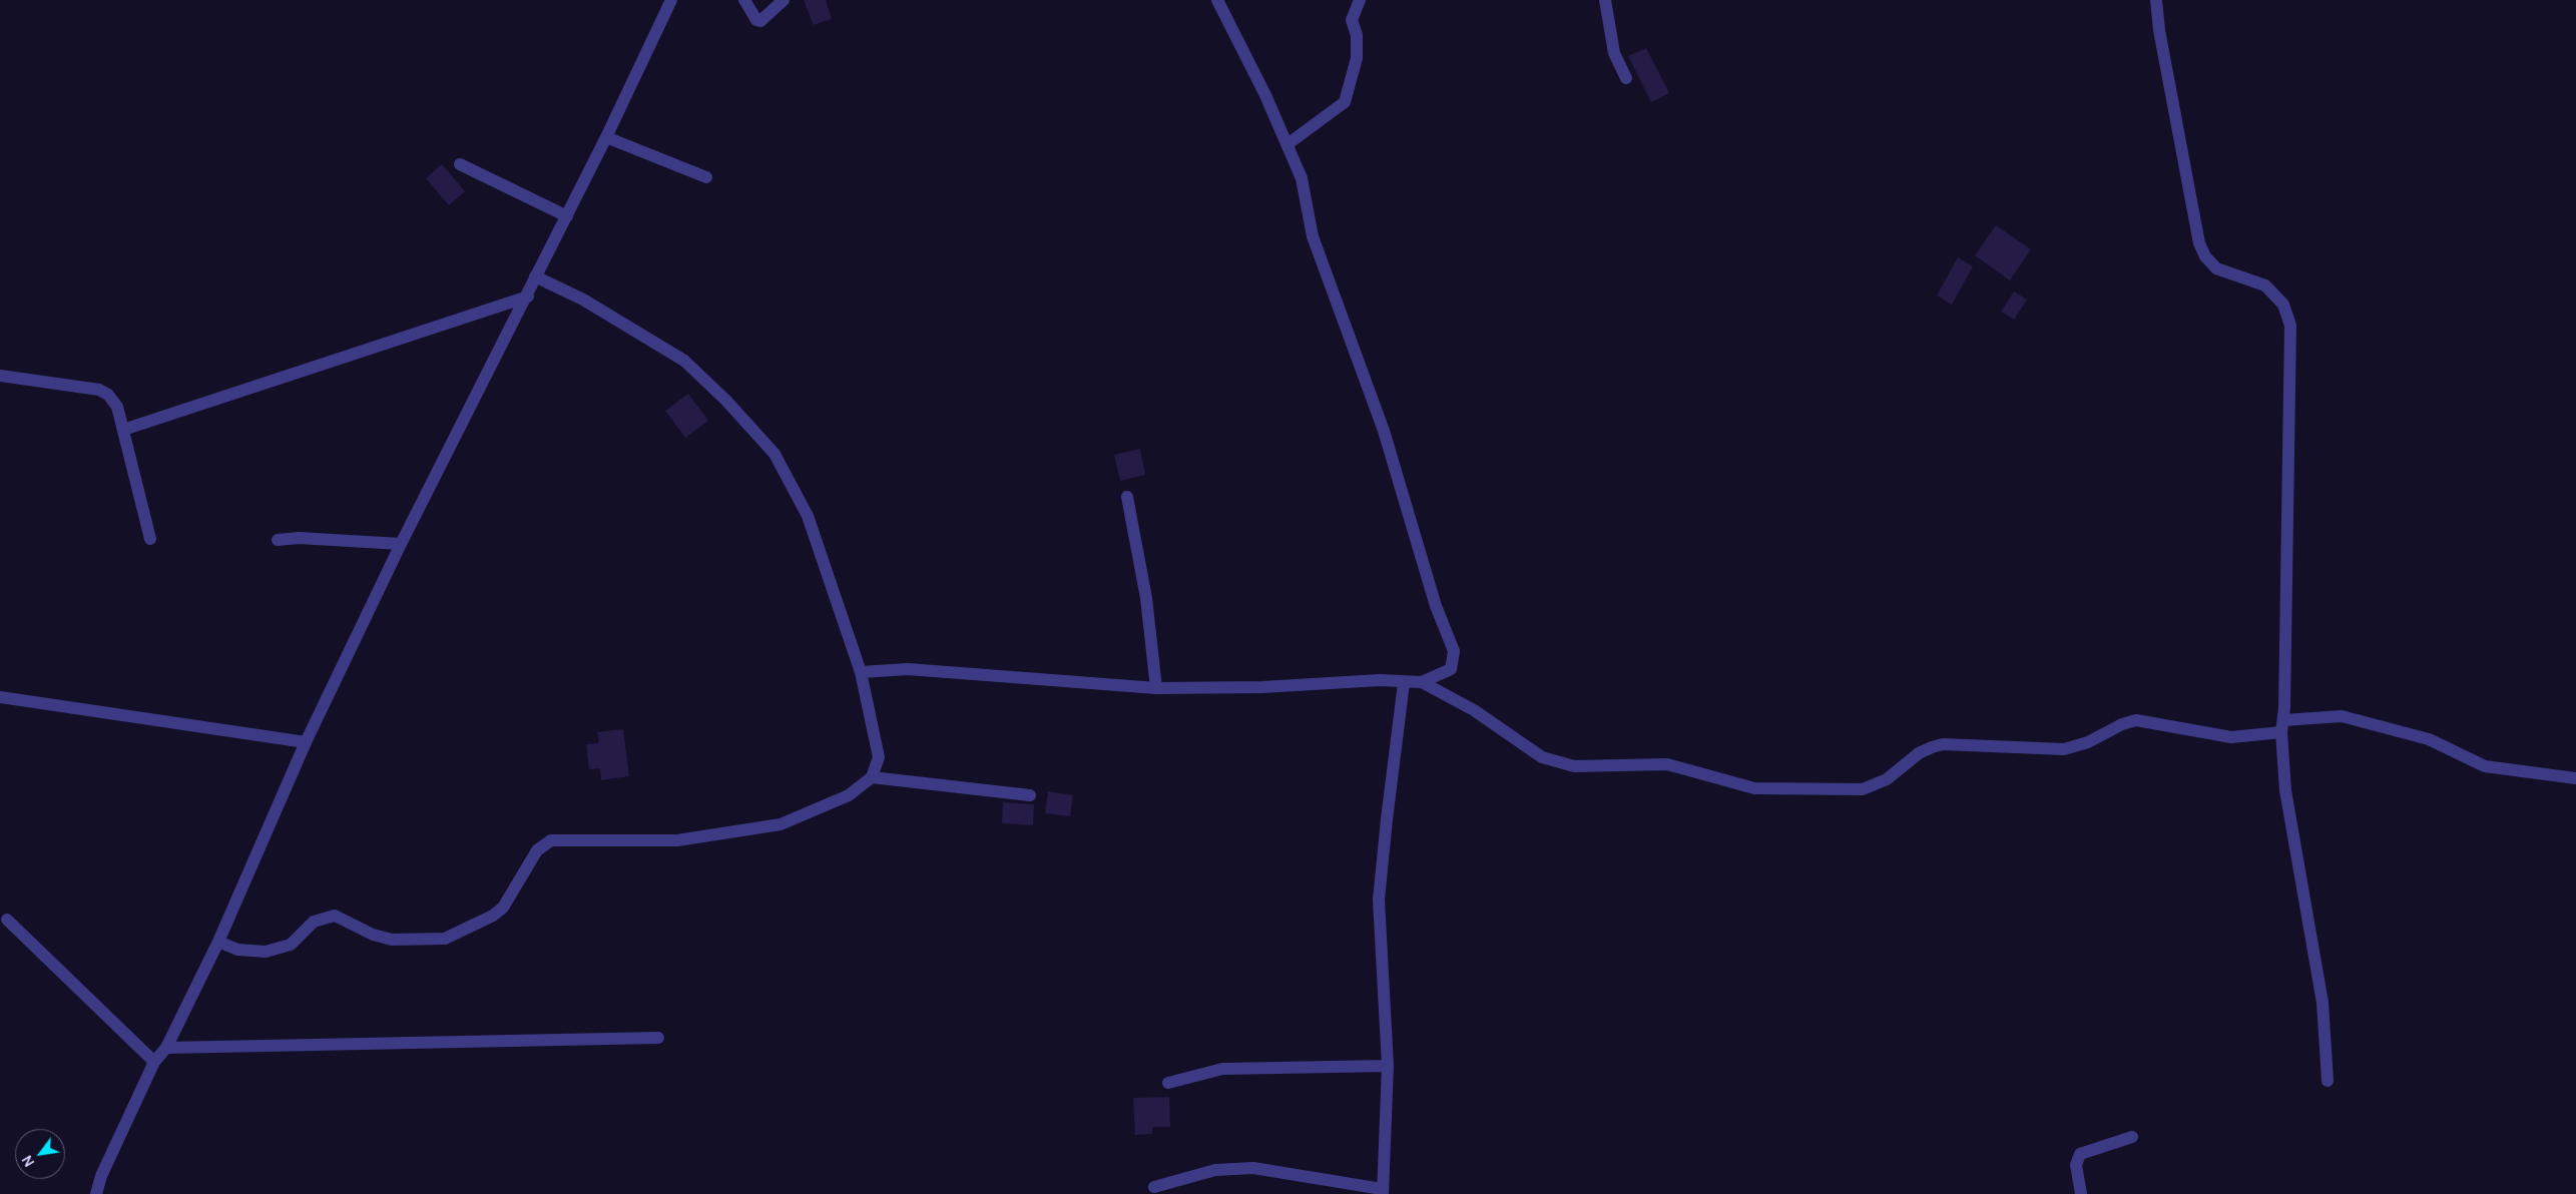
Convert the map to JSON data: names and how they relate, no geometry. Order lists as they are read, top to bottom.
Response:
{
  "north": "bottom left"
}
